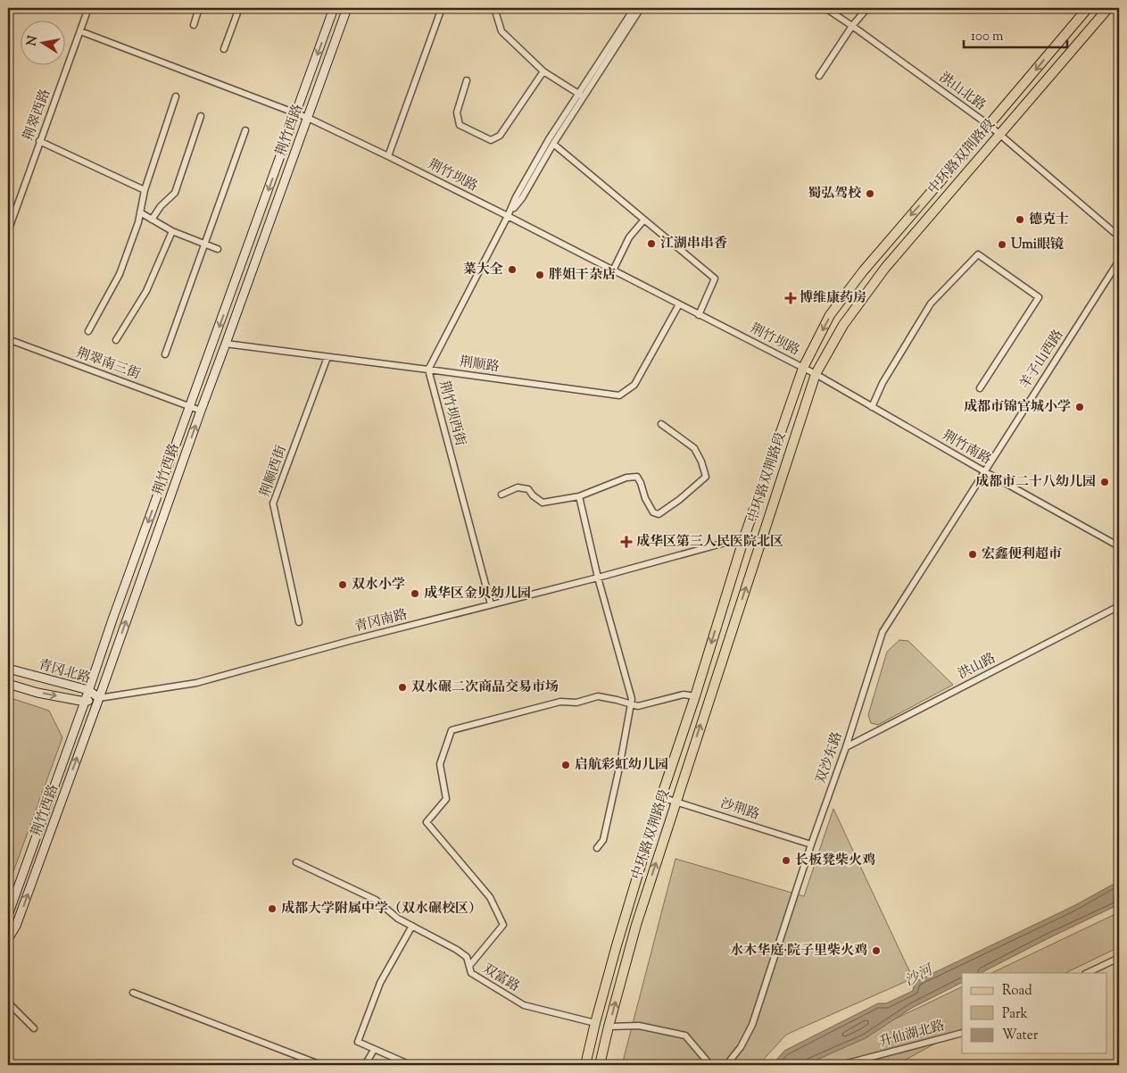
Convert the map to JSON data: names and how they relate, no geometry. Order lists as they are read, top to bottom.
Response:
{
  "streets": {
    "main road": ["荆竹西路", "中环路双荆路段", "青冈北路"],
    "street": [
      "洪山北路",
      "荆翠西路",
      "荆竹坝路",
      "羊子山西路",
      "荆翠南三街",
      "荆顺路",
      "荆竹坝西街",
      "荆竹南路",
      "荆顺西街",
      "青冈南路",
      "洪山路",
      "双沙东路",
      "沙荆路",
      "双富路",
      "升仙湖北路"
    ]
  },
  "crossings": [
    ["洪山北路", "中环路双荆路段"],
    ["荆翠西路", "荆竹坝路"],
    ["荆竹西路", "荆竹坝路"],
    ["荆竹西路", "荆翠南三街"],
    ["荆竹西路", "荆顺路"],
    ["荆竹西路", "青冈南路"],
    ["荆竹西路", "青冈北路"],
    ["中环路双荆路段", "荆竹坝路"],
    ["中环路双荆路段", "荆竹南路"],
    ["中环路双荆路段", "青冈南路"],
    ["中环路双荆路段", "沙荆路"],
    ["中环路双荆路段", "双富路"],
    ["荆竹坝路", "荆顺路"],
    ["荆竹坝路", "荆竹坝西街"],
    ["荆竹坝路", "荆竹南路"],
    ["羊子山西路", "荆竹南路"],
    ["羊子山西路", "双沙东路"],
    ["荆顺路", "荆竹坝西街"],
    ["荆顺路", "荆顺西街"],
    ["荆竹坝西街", "青冈南路"],
    ["荆竹南路", "双沙东路"],
    ["青冈南路", "青冈北路"],
    ["洪山路", "双沙东路"],
    ["双沙东路", "沙荆路"]
  ],
  "water": ["沙河"],
  "places": {
    "other": [
      "蜀弘驾校",
      "德克士",
      "江湖串串香",
      "Umi眼镜",
      "菜大全",
      "胖姐干杂店",
      "成都市锦官城小学",
      "成都市二十八幼儿园",
      "宏鑫便利超市",
      "双水小学",
      "成华区金贝幼儿园",
      "双水碾二次商品交易市场",
      "启航彩虹幼儿园",
      "长板凳柴火鸡",
      "成都大学附属中学（双水碾校区）",
      "水木华庭·院子里柴火鸡"
    ],
    "health": ["博维康药房", "成华区第三人民医院北区"]
  },
  "legend": ["Road", "Park", "Water"],
  "scale_bar": "100 m",
  "north": "left"
}
